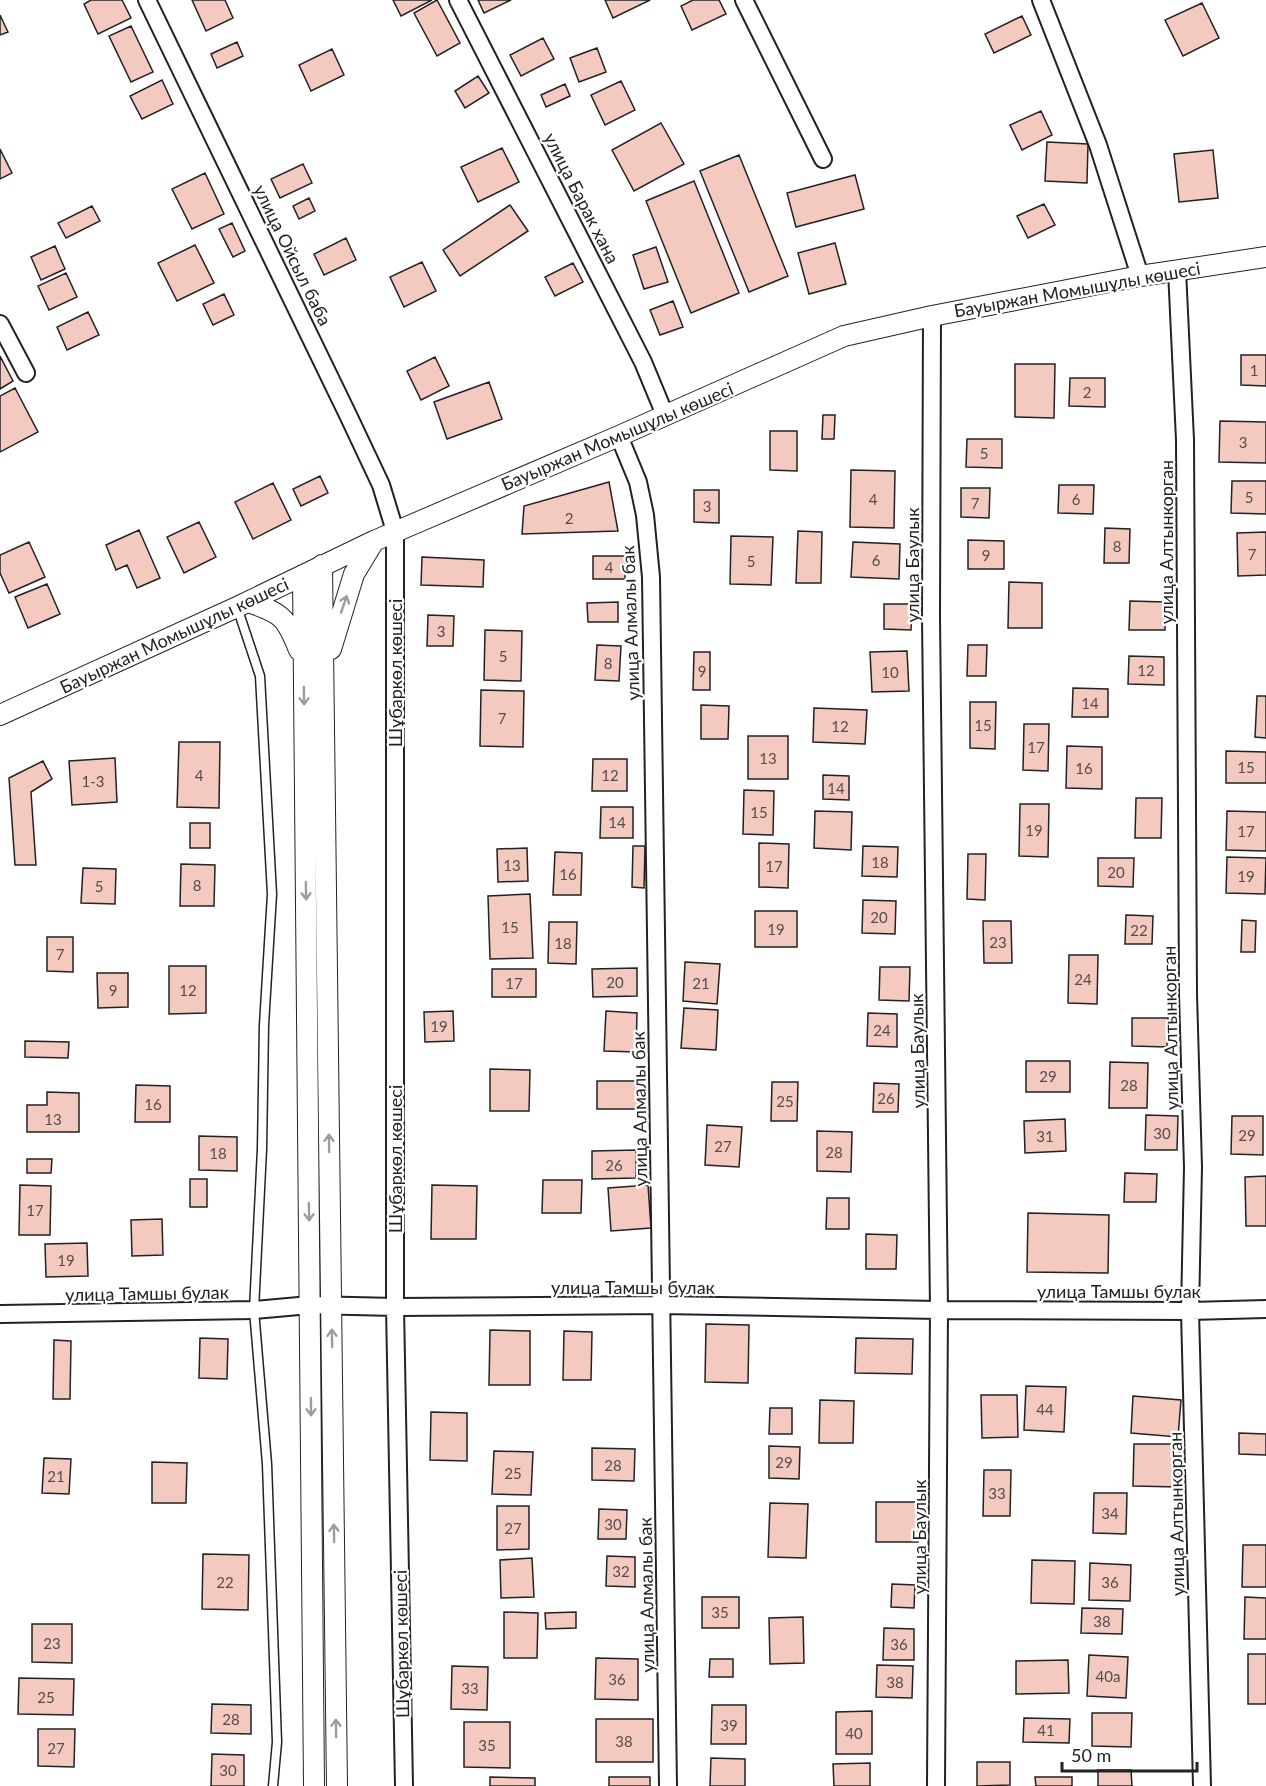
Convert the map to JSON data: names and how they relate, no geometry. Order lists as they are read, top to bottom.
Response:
{
  "streets": {
    "street": [
      "улица Барак хана",
      "улица Ойсыл баба",
      "Бауыржан Момышұлы көшесі",
      "улица Алтынкорган",
      "улица Баулык",
      "улица Алмалы бак",
      "Шұбаркөл көшесі",
      "улица Тамшы булак"
    ]
  },
  "crossings": [
    ["улица Барак хана", "Бауыржан Момышұлы көшесі"],
    ["улица Ойсыл баба", "Бауыржан Момышұлы көшесі"],
    ["улица Ойсыл баба", "Шұбаркөл көшесі"],
    ["Бауыржан Момышұлы көшесі", "улица Алтынкорган"],
    ["Бауыржан Момышұлы көшесі", "улица Баулык"],
    ["Бауыржан Момышұлы көшесі", "улица Алмалы бак"],
    ["Бауыржан Момышұлы көшесі", "Шұбаркөл көшесі"],
    ["улица Алтынкорган", "улица Тамшы булак"],
    ["улица Баулык", "улица Тамшы булак"],
    ["улица Алмалы бак", "улица Тамшы булак"],
    ["Шұбаркөл көшесі", "улица Тамшы булак"]
  ],
  "house_numbers": [
    "1",
    "2",
    "3",
    "5",
    "5",
    "4",
    "6",
    "7",
    "3",
    "2",
    "8",
    "7",
    "9",
    "6",
    "5",
    "4",
    "3",
    "5",
    "8",
    "12",
    "9",
    "10",
    "14",
    "7",
    "15",
    "12",
    "17",
    "13",
    "15",
    "16",
    "4",
    "12",
    "1-3",
    "14",
    "15",
    "14",
    "19",
    "17",
    "18",
    "13",
    "17",
    "20",
    "16",
    "19",
    "8",
    "5",
    "20",
    "15",
    "19",
    "22",
    "23",
    "18",
    "7",
    "24",
    "20",
    "17",
    "21",
    "9",
    "12",
    "19",
    "24",
    "29",
    "28",
    "26",
    "25",
    "16",
    "13",
    "30",
    "29",
    "31",
    "27",
    "28",
    "18",
    "26",
    "17",
    "19",
    "44",
    "29",
    "28",
    "25",
    "21",
    "33",
    "34",
    "30",
    "27",
    "32",
    "22",
    "36",
    "35",
    "38",
    "23",
    "36",
    "40а",
    "36",
    "38",
    "33",
    "25",
    "28",
    "39",
    "41",
    "40",
    "38",
    "35",
    "27",
    "30"
  ],
  "scale_bar": "50 m"
}
